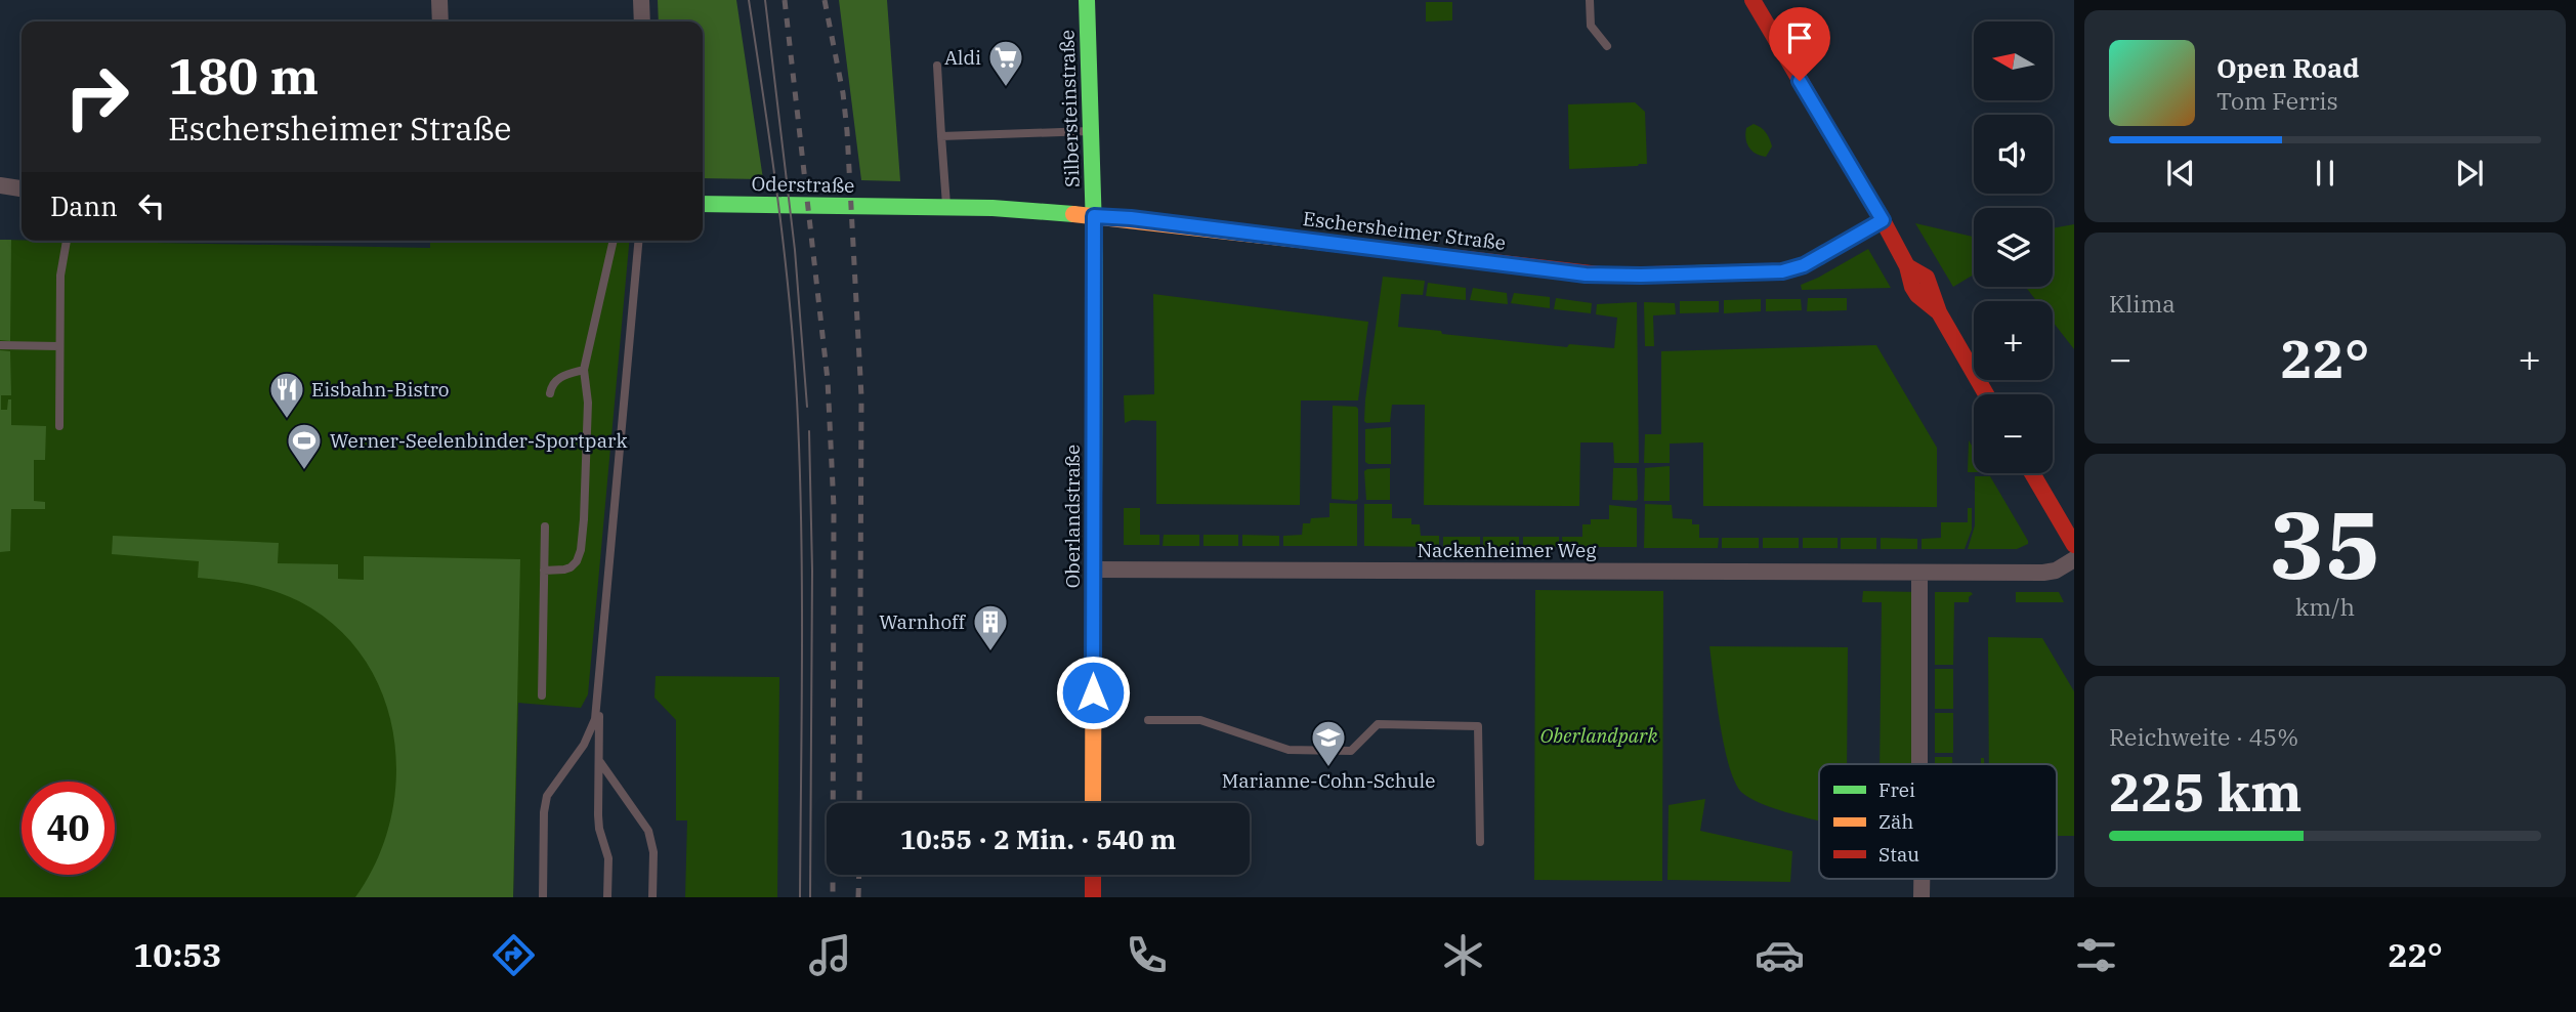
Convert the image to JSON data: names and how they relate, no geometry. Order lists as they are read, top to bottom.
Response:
{
  "streets": {
    "street": [
      "Silbersteinstraße",
      "Oderstraße",
      "Eschersheimer Straße",
      "Oberlandstraße",
      "Nackenheimer Weg"
    ]
  },
  "crossings": [
    ["Silbersteinstraße", "Eschersheimer Straße"],
    ["Silbersteinstraße", "Oberlandstraße"],
    ["Oderstraße", "Eschersheimer Straße"],
    ["Eschersheimer Straße", "Oberlandstraße"],
    ["Oberlandstraße", "Nackenheimer Weg"]
  ],
  "parks": ["Oberlandpark"],
  "places": {
    "supermarket": ["Aldi"],
    "restaurant": ["Eisbahn-Bistro"],
    "sports": ["Werner-Seelenbinder-Sportpark"],
    "building": ["Warnhoff"],
    "school or university": ["Marianne-Cohn-Schule"]
  },
  "legend": ["Frei", "Zäh", "Stau"],
  "north": "left",
  "page": {
    "map_buttons": ["+", "−"],
    "turn": ["180 m", "Eschersheimer Straße"],
    "song": ["Open Road", "Tom Ferris"],
    "then": "Dann",
    "tile": [
      "Klima",
      ["35", "km/h"],
      ["Reichweite · 45%", "225 km"]
    ],
    "heat": ["−", "22°", "+"],
    "limit": "40",
    "trip": "10:55 · 2 Min. · 540 m",
    "tabs": ["10:53", "22°"]
  }
}
